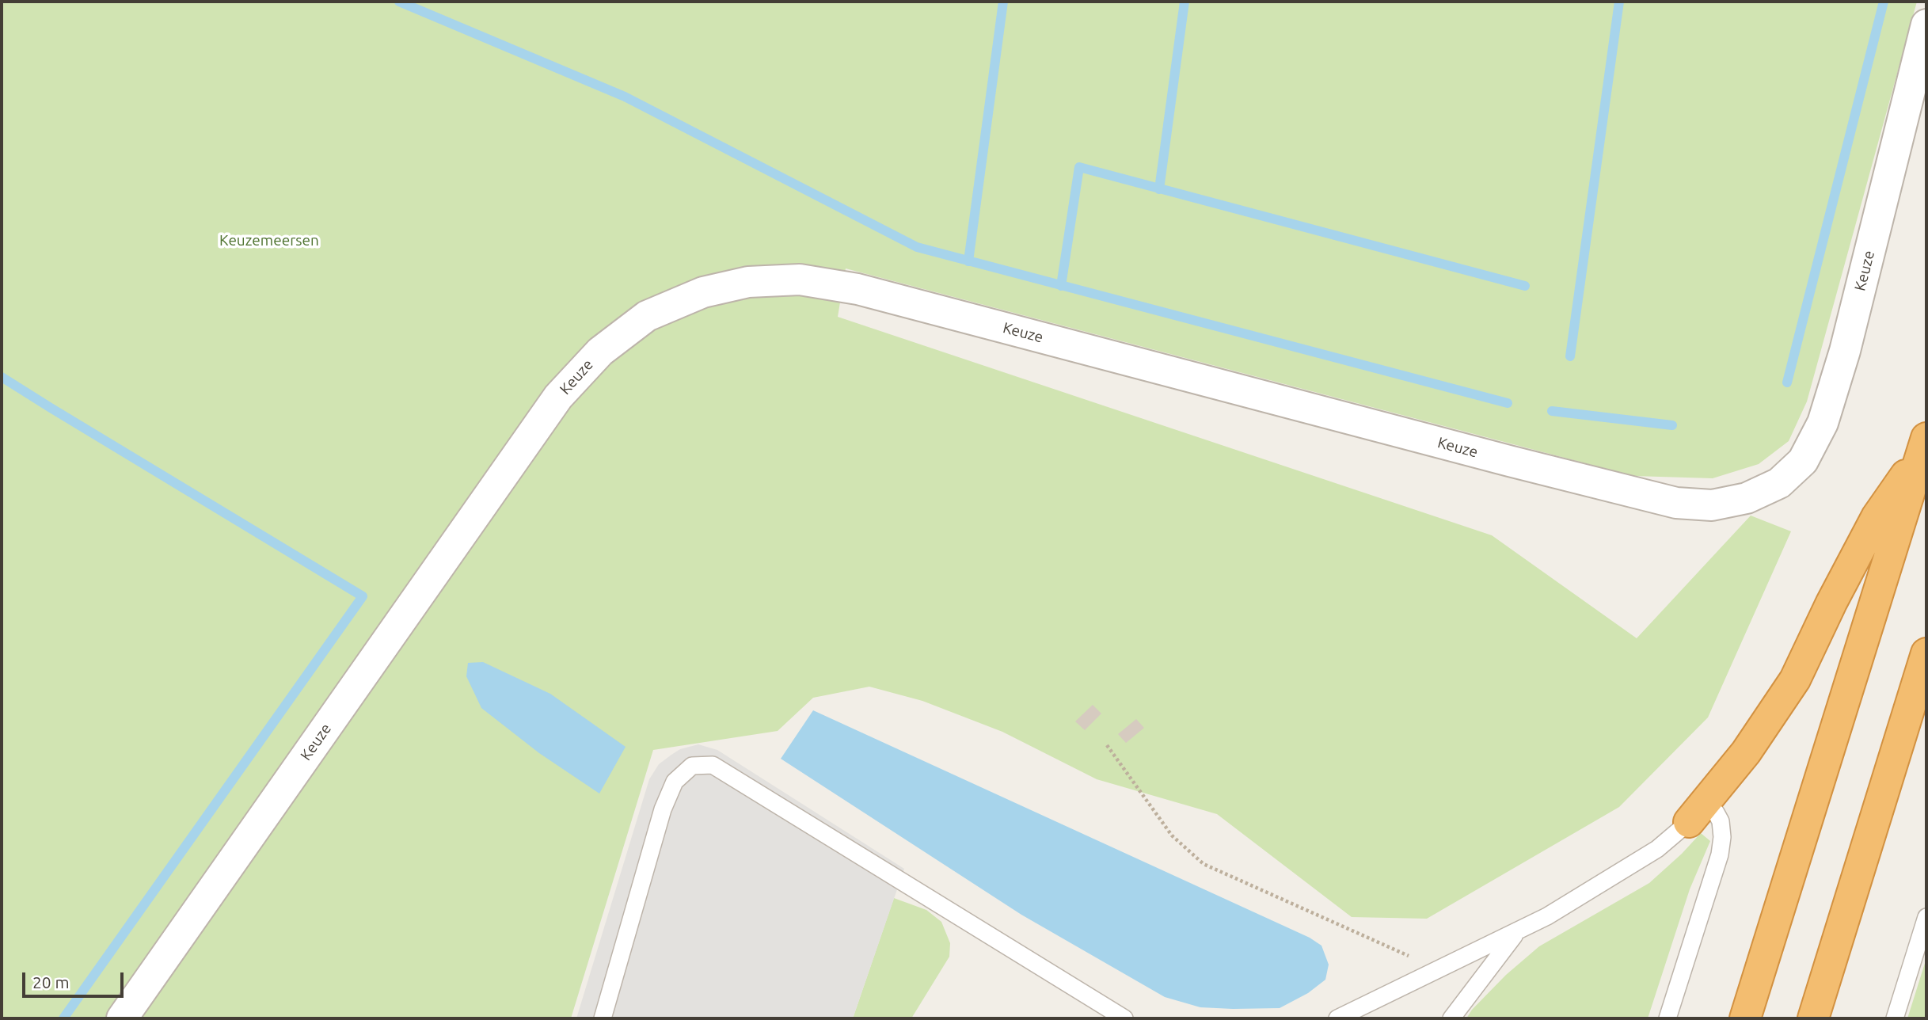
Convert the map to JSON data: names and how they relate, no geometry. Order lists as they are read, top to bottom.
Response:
{
  "streets": {
    "street": ["Keuze"]
  },
  "parks": ["Keuzemeersen"],
  "scale_bar": "20 m"
}
